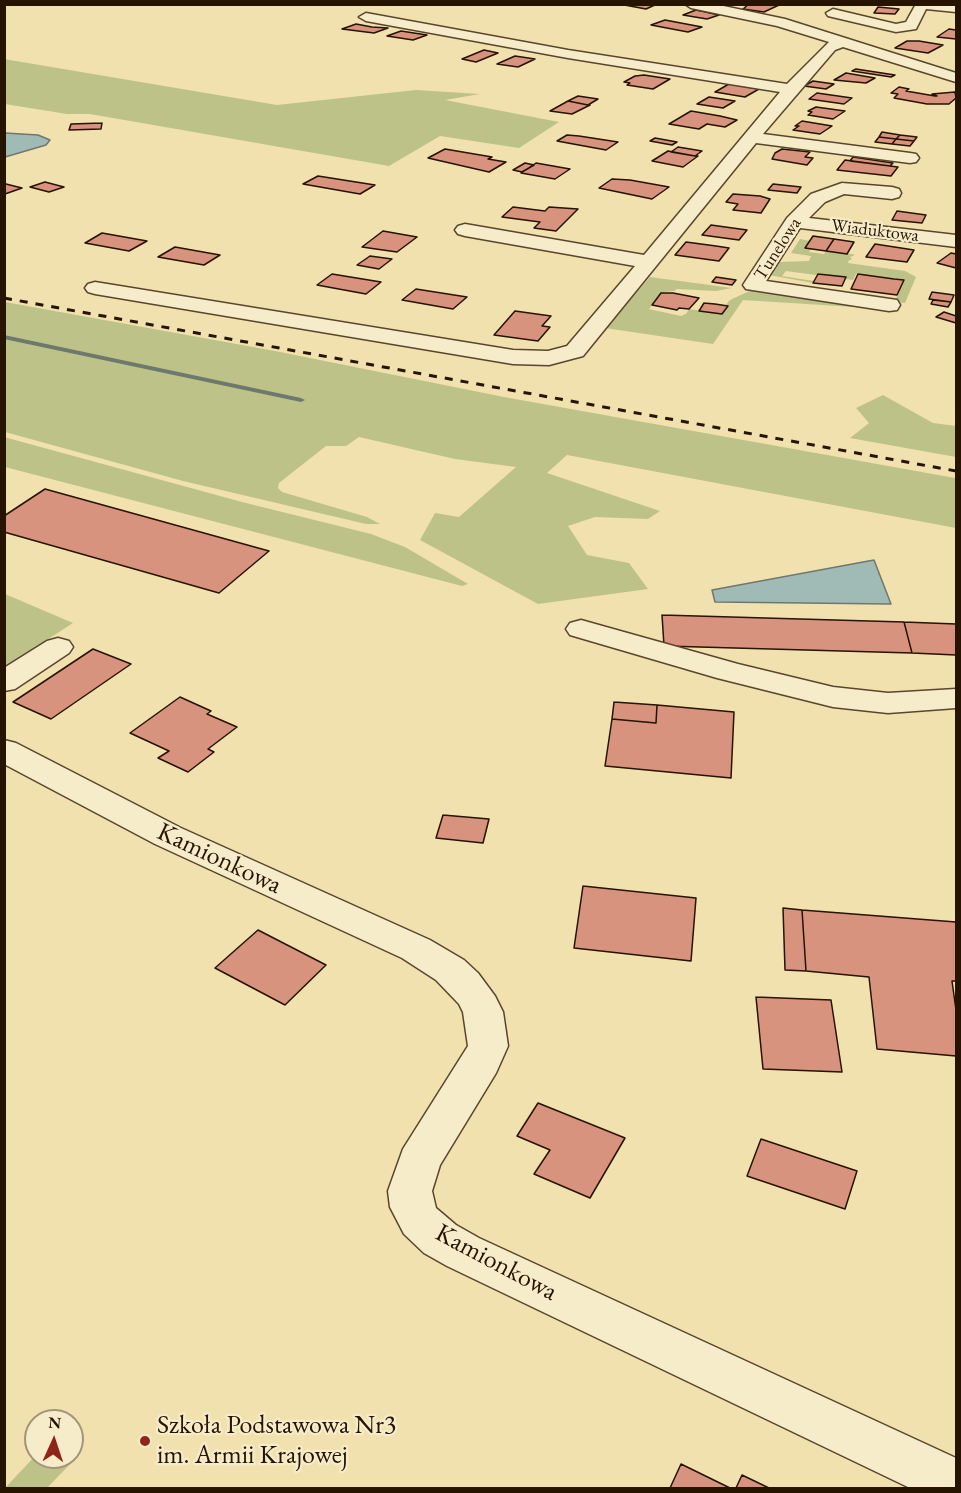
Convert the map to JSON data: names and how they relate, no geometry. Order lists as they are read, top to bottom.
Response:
{
  "streets": {
    "street": ["Wiaduktowa", "Tunelowa", "Kamionkowa"]
  },
  "crossings": [
    ["Wiaduktowa", "Tunelowa"]
  ],
  "places": ["Szkoła Podstawowa Nr3 im. Armii Krajowej"],
  "north": "top"
}
